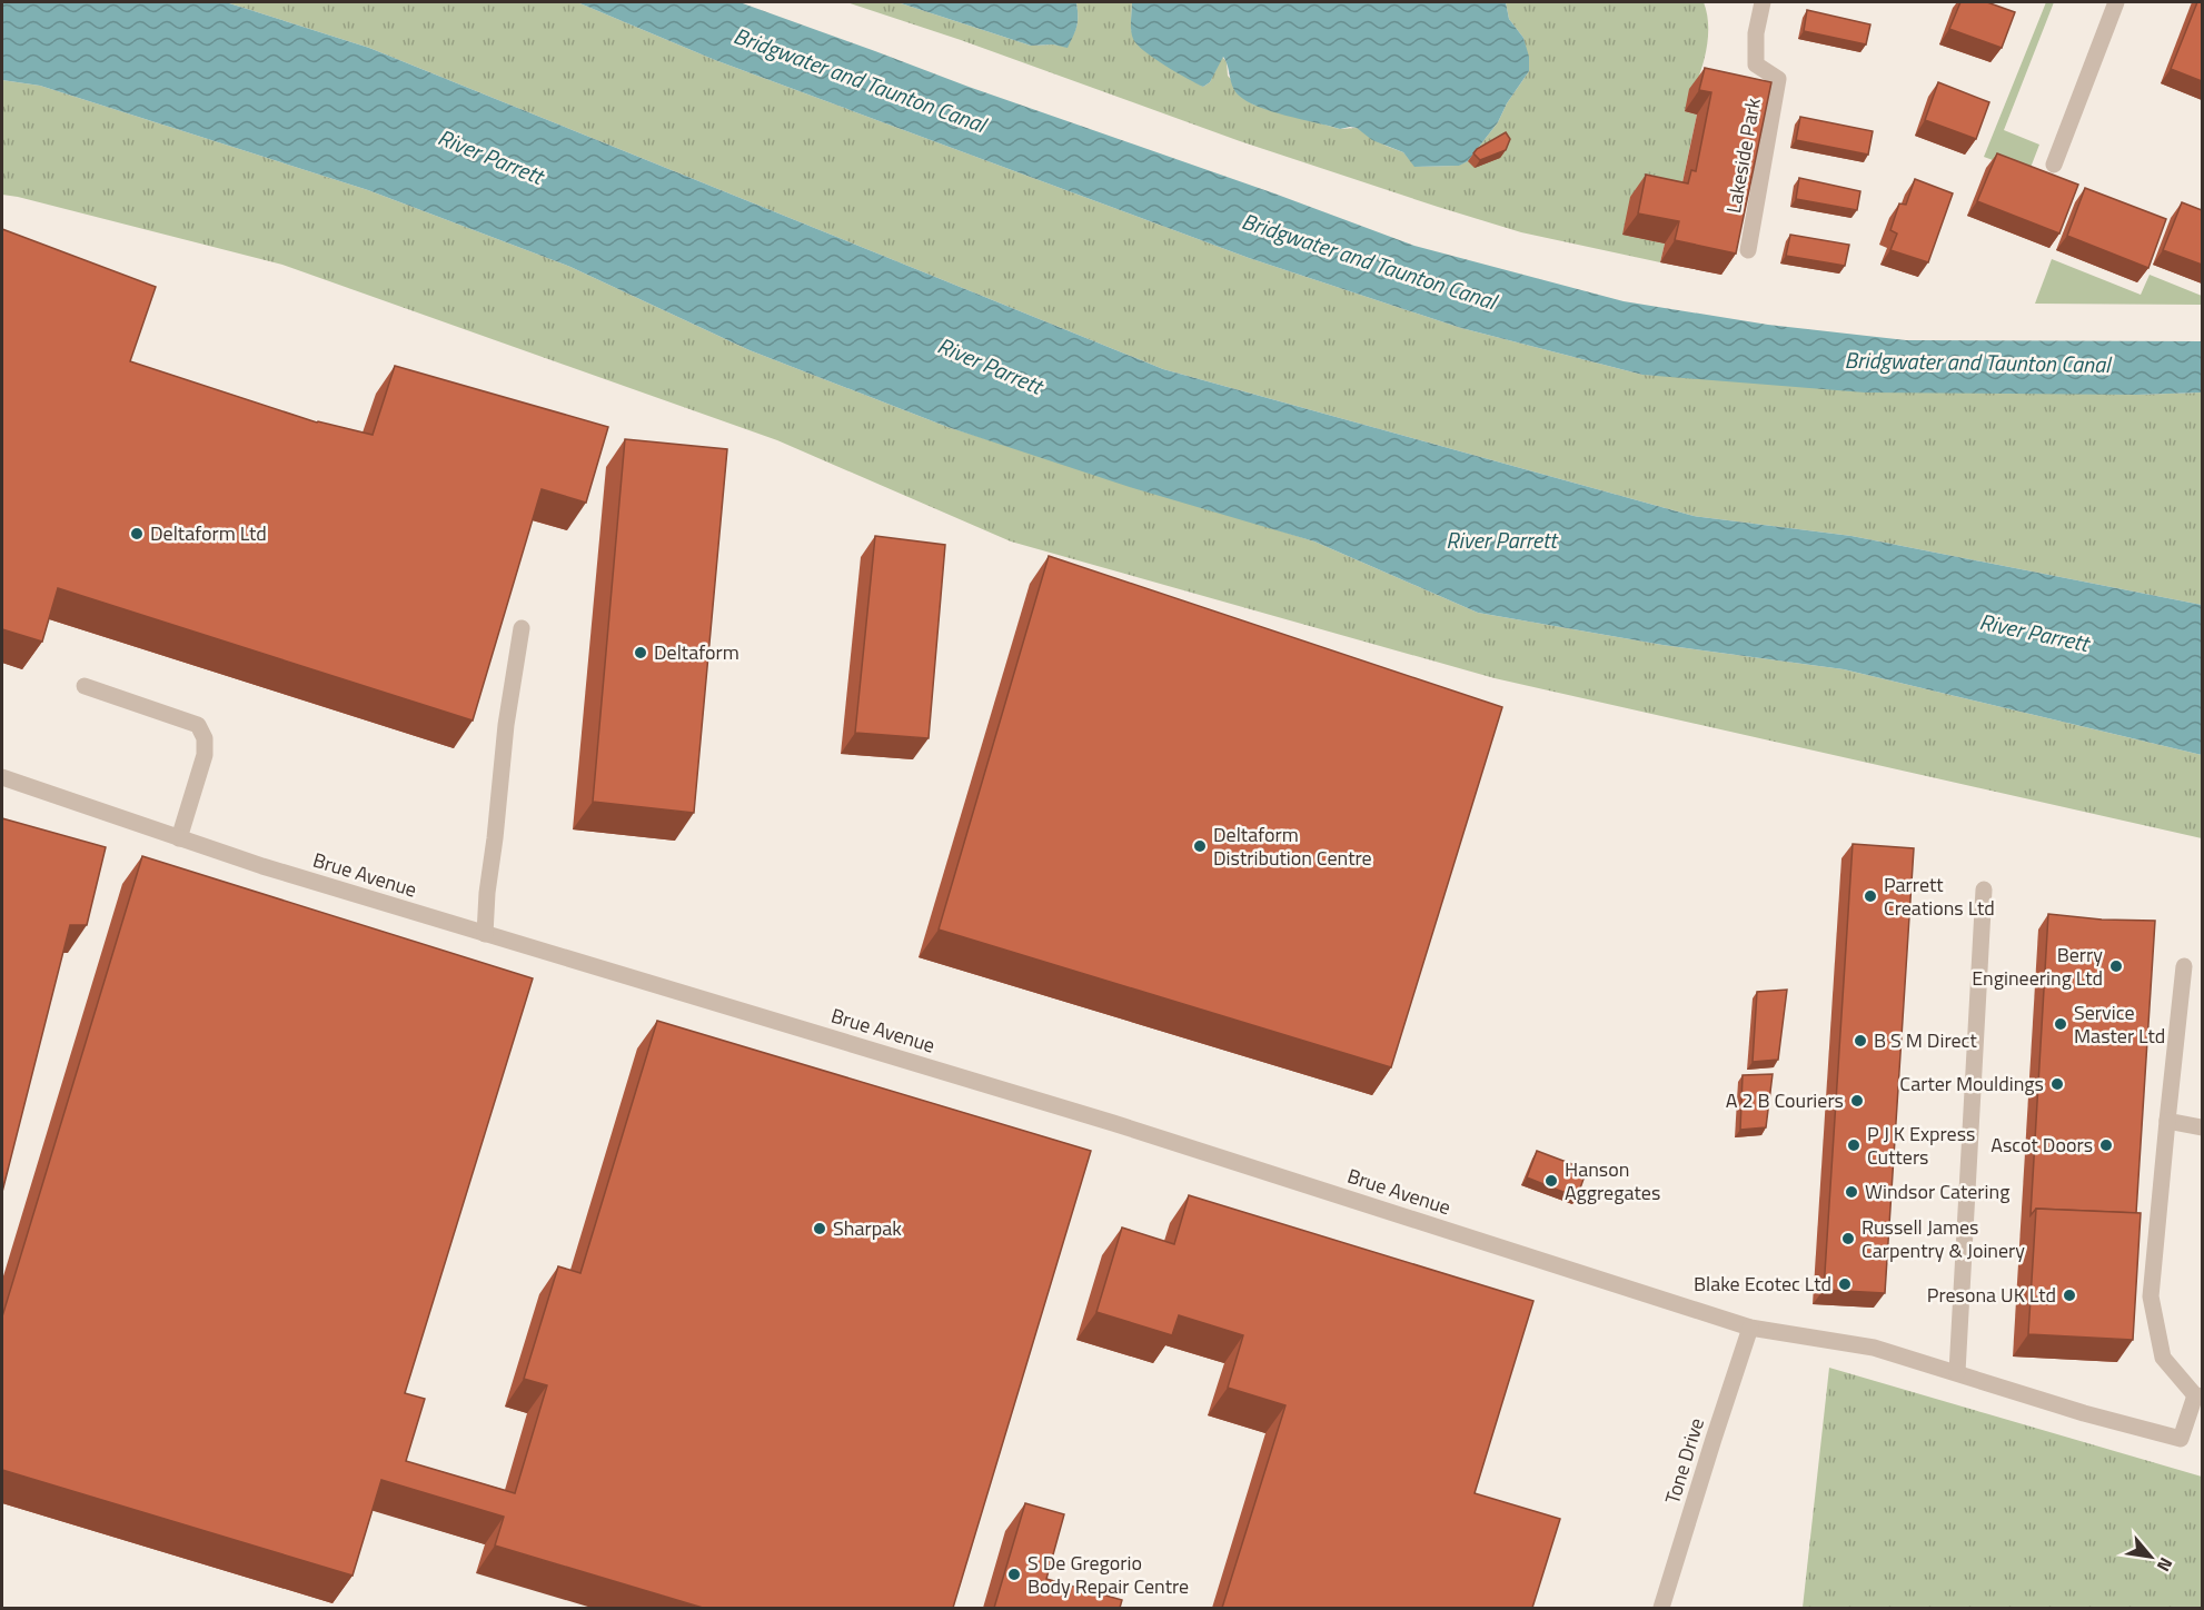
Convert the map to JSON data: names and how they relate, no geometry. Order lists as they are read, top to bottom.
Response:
{
  "streets": {
    "street": ["Lakeside Park", "Brue Avenue", "Tone Drive"]
  },
  "crossings": [
    ["Brue Avenue", "Tone Drive"]
  ],
  "water": ["Bridgwater and Taunton Canal", "River Parrett"],
  "places": [
    "Deltaform Ltd",
    "Deltaform",
    "Deltaform Distribution Centre",
    "Parrett Creations Ltd",
    "Berry Engineering Ltd",
    "Service Master Ltd",
    "B S M Direct",
    "Carter Mouldings",
    "A 2 B Couriers",
    "P J K Express Cutters",
    "Ascot Doors",
    "Hanson Aggregates",
    "Windsor Catering",
    "Sharpak",
    "Russell James Carpentry & Joinery",
    "Blake Ecotec Ltd",
    "Presona UK Ltd",
    "S De Gregorio Body Repair Centre"
  ],
  "north": "bottom right"
}
